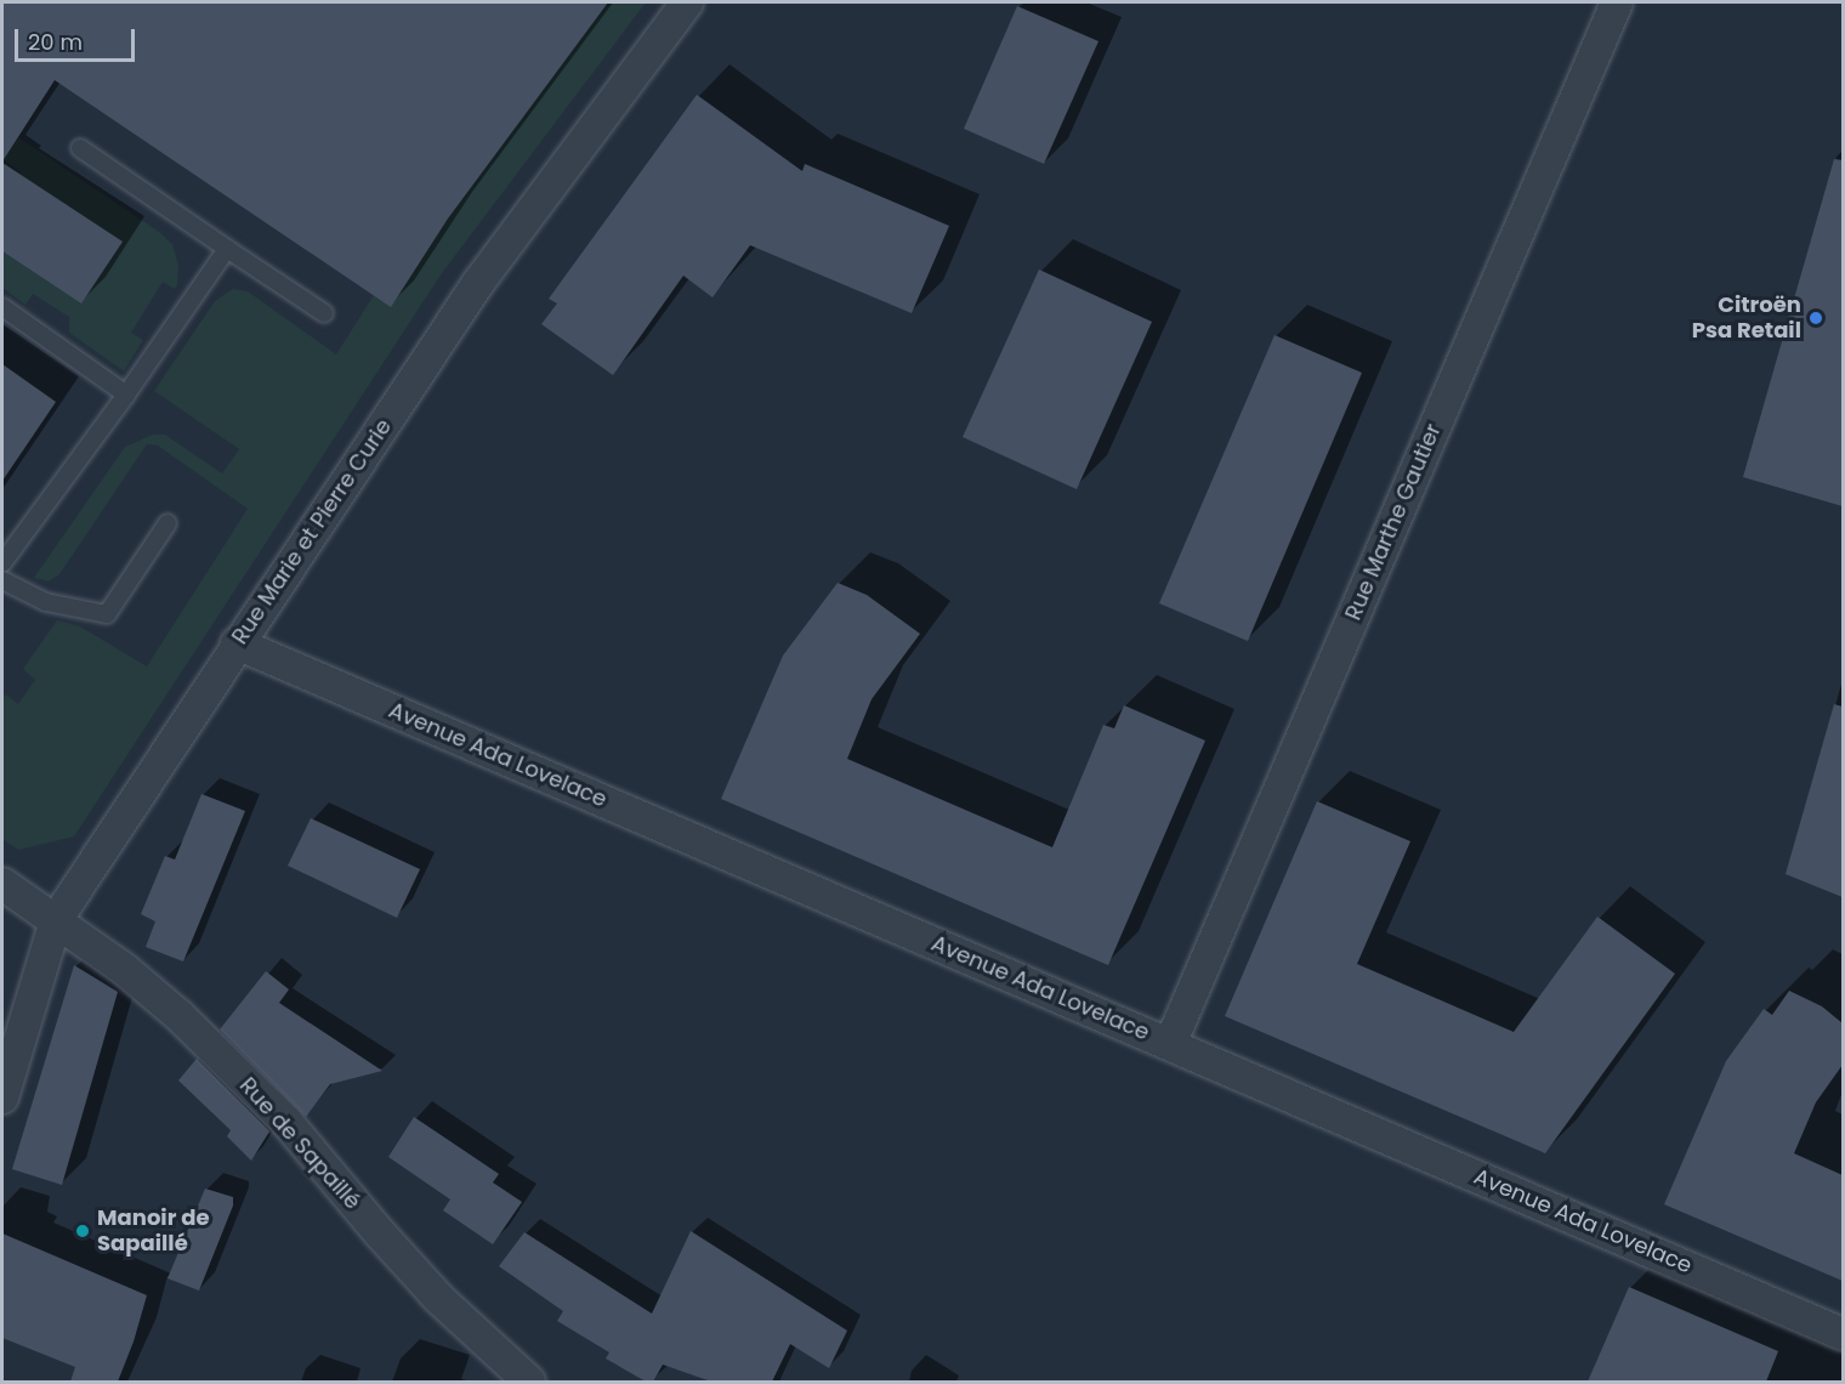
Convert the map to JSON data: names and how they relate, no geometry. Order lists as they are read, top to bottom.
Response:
{
  "streets": {
    "street": [
      "Rue Marthe Gautier",
      "Rue Marie et Pierre Curie",
      "Avenue Ada Lovelace",
      "Rue de Sapaillé"
    ]
  },
  "crossings": [
    ["Rue Marthe Gautier", "Avenue Ada Lovelace"],
    ["Rue Marie et Pierre Curie", "Avenue Ada Lovelace"],
    ["Rue Marie et Pierre Curie", "Rue de Sapaillé"]
  ],
  "places": ["Citroën Psa Retail", "Manoir de Sapaillé"],
  "scale_bar": "20 m"
}
